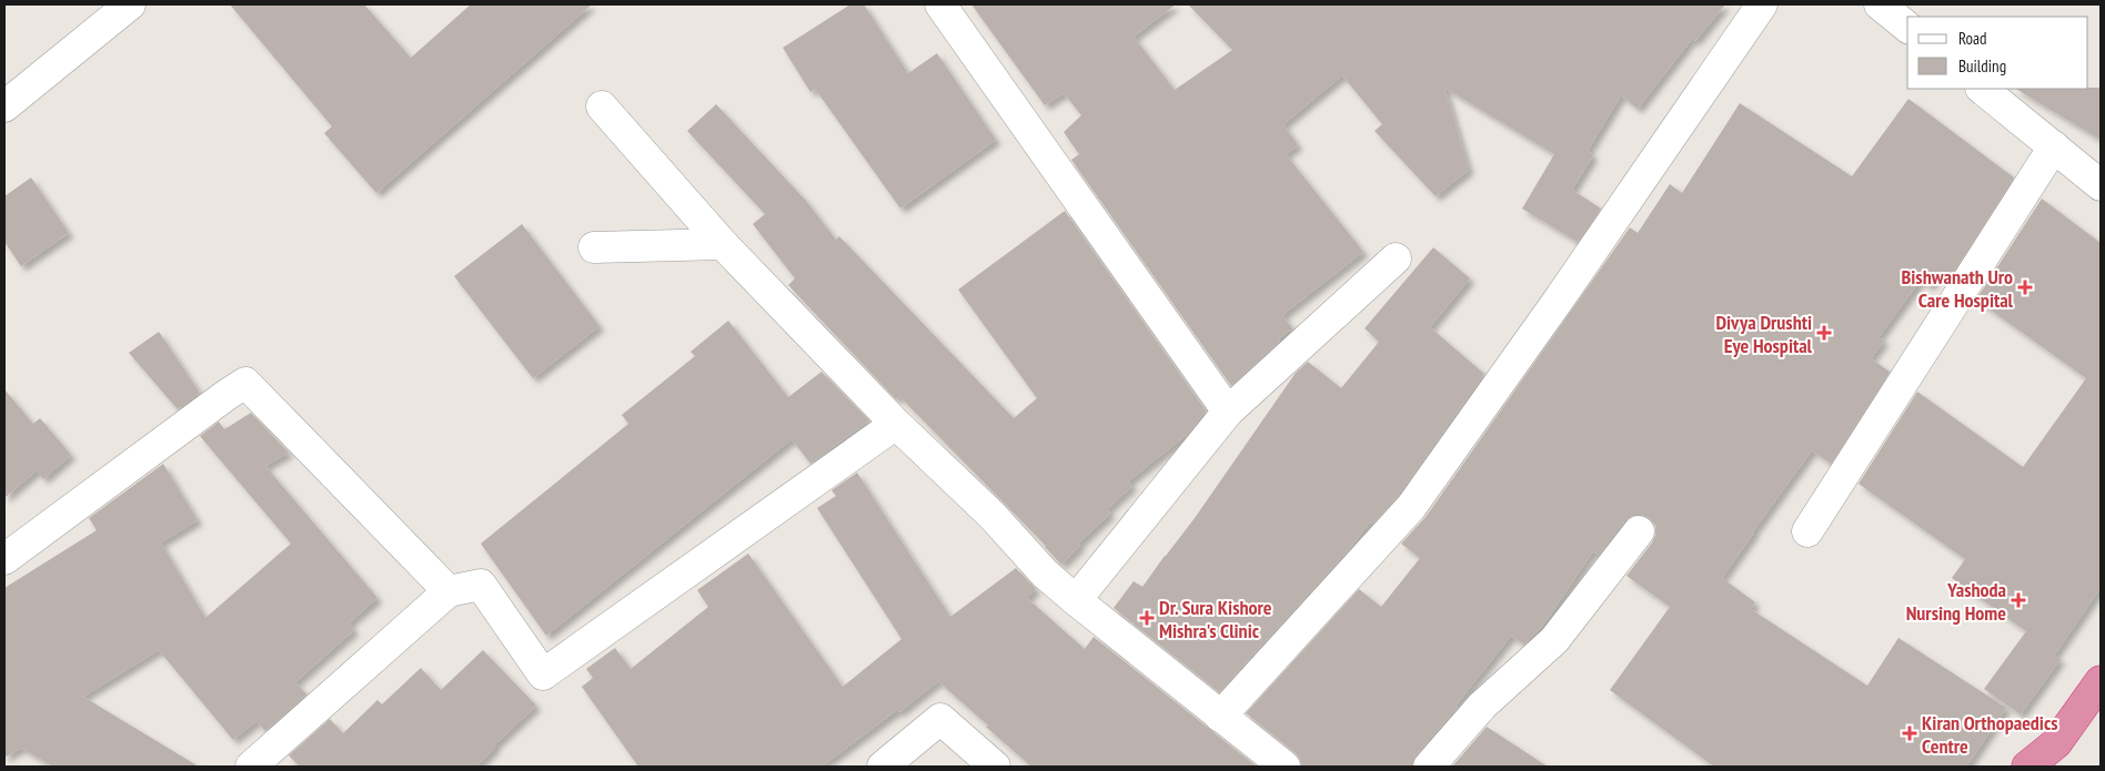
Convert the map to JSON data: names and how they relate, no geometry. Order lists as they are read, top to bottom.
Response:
{
  "places": {
    "health": [
      "Bishwanath Uro Care Hospital",
      "Divya Drushti Eye Hospital",
      "Yashoda Nursing Home",
      "Dr. Sura Kishore Mishra's Clinic",
      "Kiran Orthopaedics Centre"
    ]
  },
  "legend": ["Road", "Building"]
}
